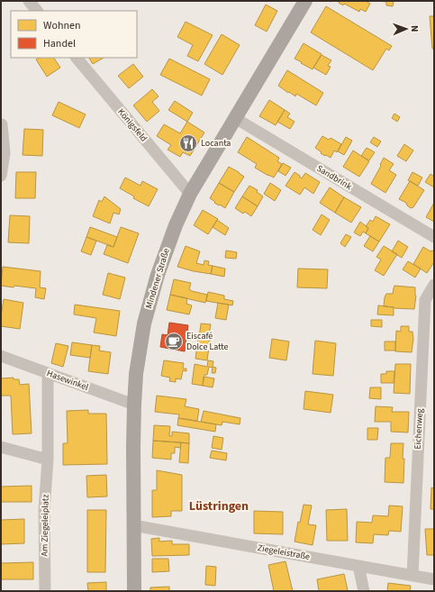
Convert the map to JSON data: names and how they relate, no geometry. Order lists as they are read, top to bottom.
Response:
{
  "streets": {
    "main road": ["Mindener Straße"],
    "street": [
      "Königsfeld",
      "Sandbrink",
      "Hasewinkel",
      "Eichenweg",
      "Am Ziegeleiplatz",
      "Ziegeleistraße"
    ]
  },
  "crossings": [
    ["Königsfeld", "Mindener Straße"],
    ["Sandbrink", "Mindener Straße"],
    ["Mindener Straße", "Hasewinkel"],
    ["Mindener Straße", "Ziegeleistraße"],
    ["Hasewinkel", "Am Ziegeleiplatz"],
    ["Eichenweg", "Ziegeleistraße"]
  ],
  "districts": ["Lüstringen"],
  "places": {
    "restaurant": ["Locanta"],
    "cafe": ["Eiscafé Dolce Latte"]
  },
  "legend": ["Wohnen", "Handel"],
  "north": "right"
}
